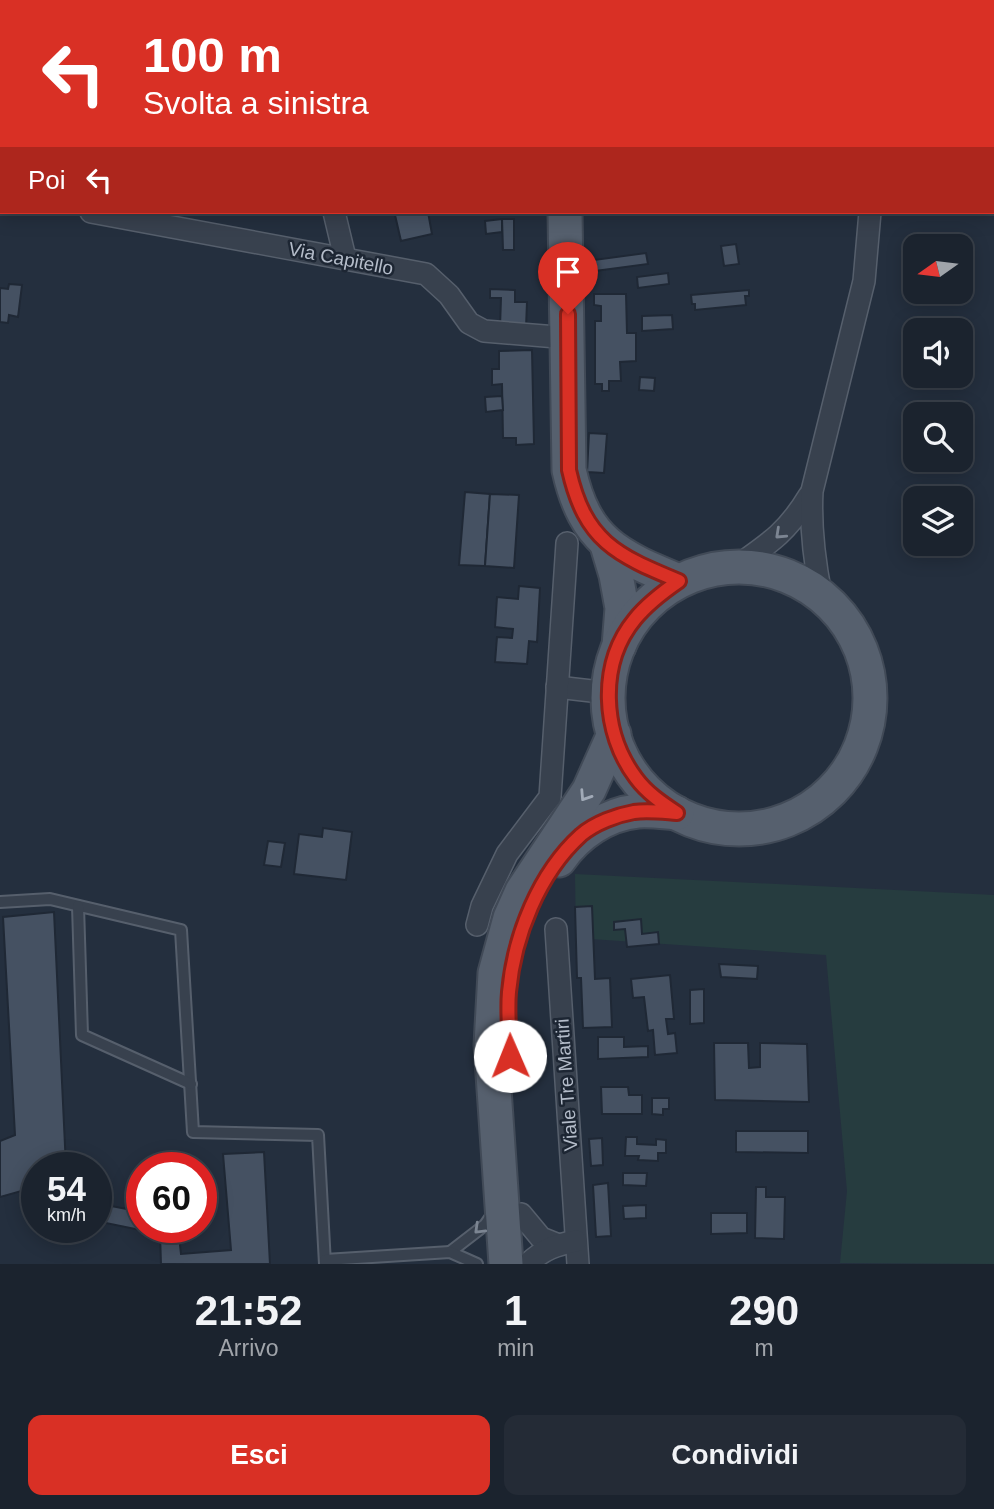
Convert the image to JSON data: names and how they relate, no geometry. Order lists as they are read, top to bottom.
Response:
{
  "streets": {
    "street": ["Via Capitello", "Viale Tre Martiri"]
  },
  "north": "left",
  "page": {
    "turn": ["100 m", "Svolta a sinistra"],
    "then": "Poi",
    "speed": "54 km/h",
    "limit": "60",
    "eta": [
      "21:52",
      "Arrivo",
      "1",
      "min",
      "290",
      "m"
    ],
    "buttons": ["Esci", "Condividi"]
  }
}
